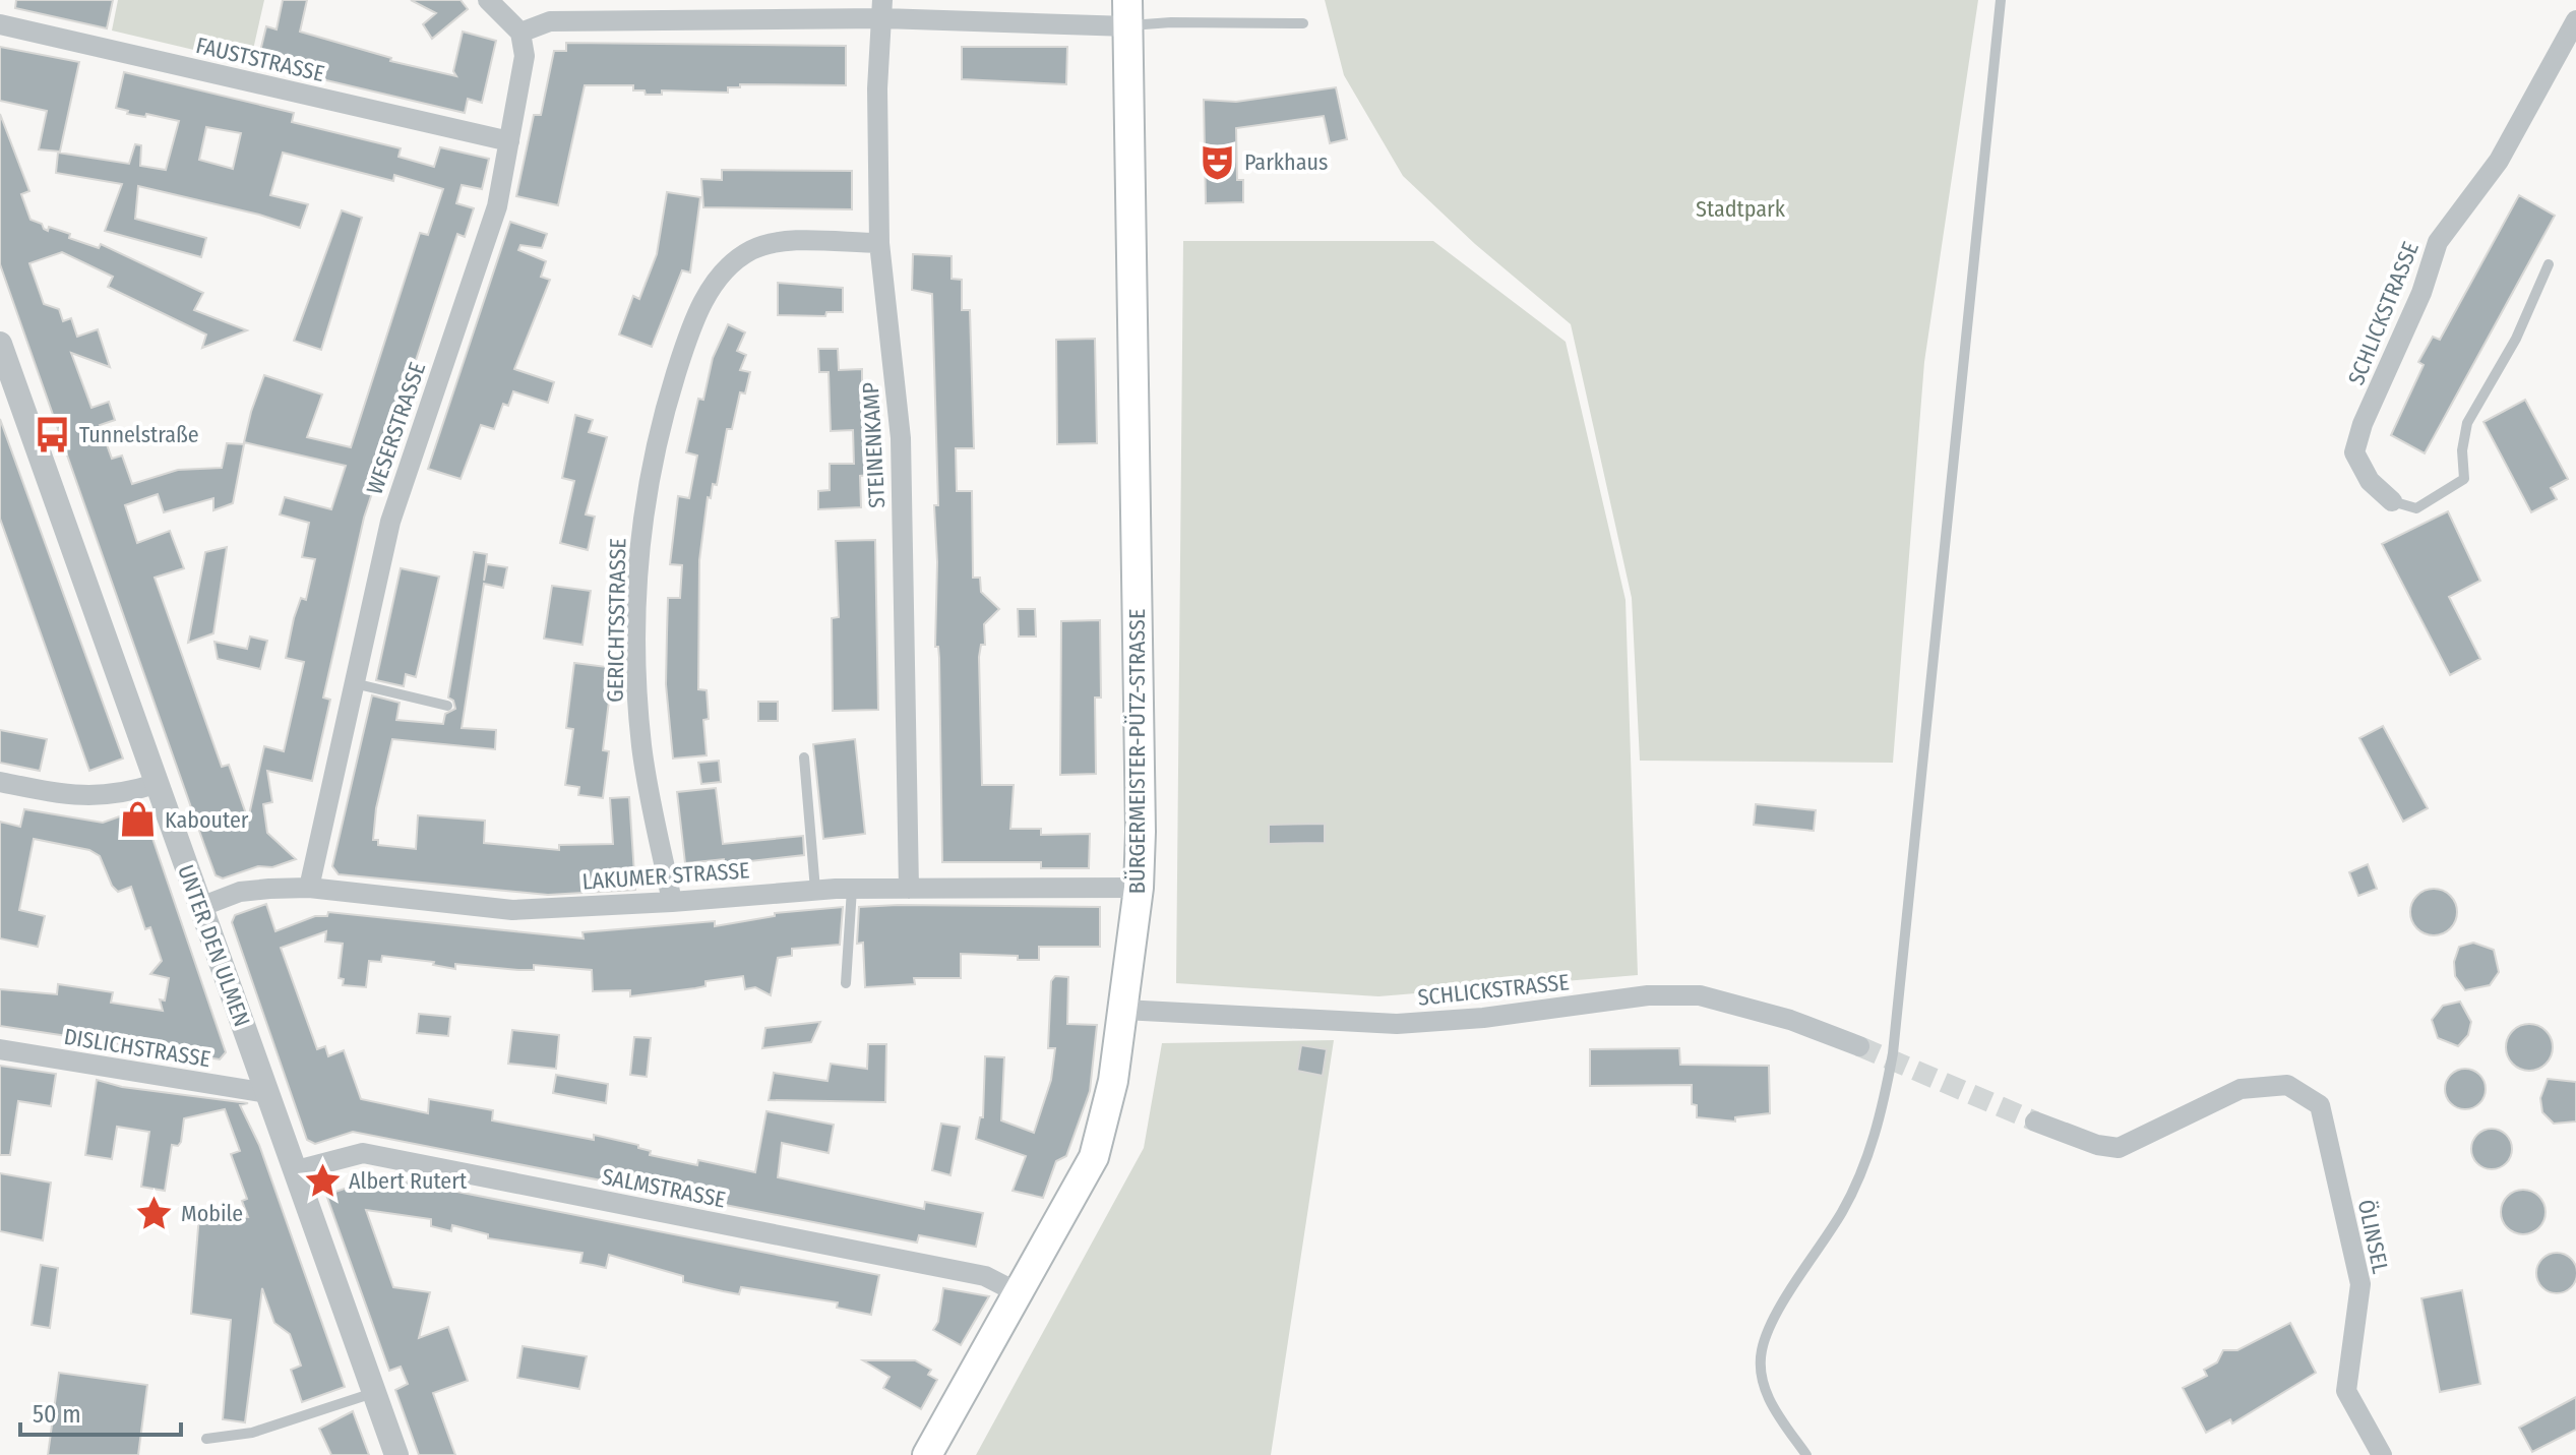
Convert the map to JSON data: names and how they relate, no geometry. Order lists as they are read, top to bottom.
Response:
{
  "streets": {
    "main road": ["BÜRGERMEISTER-PÜTZ-STRASSE"],
    "street": [
      "FAUSTSTRASSE",
      "SCHLICKSTRASSE",
      "WESERSTRASSE",
      "STEINENKAMP",
      "GERICHTSSTRASSE",
      "LAKUMER STRASSE",
      "UNTER DEN ULMEN",
      "DISLICHSTRASSE",
      "SALMSTRASSE",
      "ÖLINSEL"
    ]
  },
  "crossings": [
    ["FAUSTSTRASSE", "WESERSTRASSE"],
    ["SCHLICKSTRASSE", "BÜRGERMEISTER-PÜTZ-STRASSE"],
    ["WESERSTRASSE", "LAKUMER STRASSE"],
    ["STEINENKAMP", "GERICHTSSTRASSE"],
    ["STEINENKAMP", "LAKUMER STRASSE"],
    ["GERICHTSSTRASSE", "LAKUMER STRASSE"],
    ["BÜRGERMEISTER-PÜTZ-STRASSE", "LAKUMER STRASSE"],
    ["BÜRGERMEISTER-PÜTZ-STRASSE", "SALMSTRASSE"],
    ["LAKUMER STRASSE", "UNTER DEN ULMEN"],
    ["UNTER DEN ULMEN", "DISLICHSTRASSE"],
    ["UNTER DEN ULMEN", "SALMSTRASSE"]
  ],
  "parks": ["Stadtpark"],
  "places": {
    "theatre": ["Parkhaus"],
    "bus stop": ["Tunnelstraße"],
    "shop": ["Kabouter"],
    "place": ["Albert Rutert", "Mobile"]
  },
  "scale_bar": "50 m"
}
